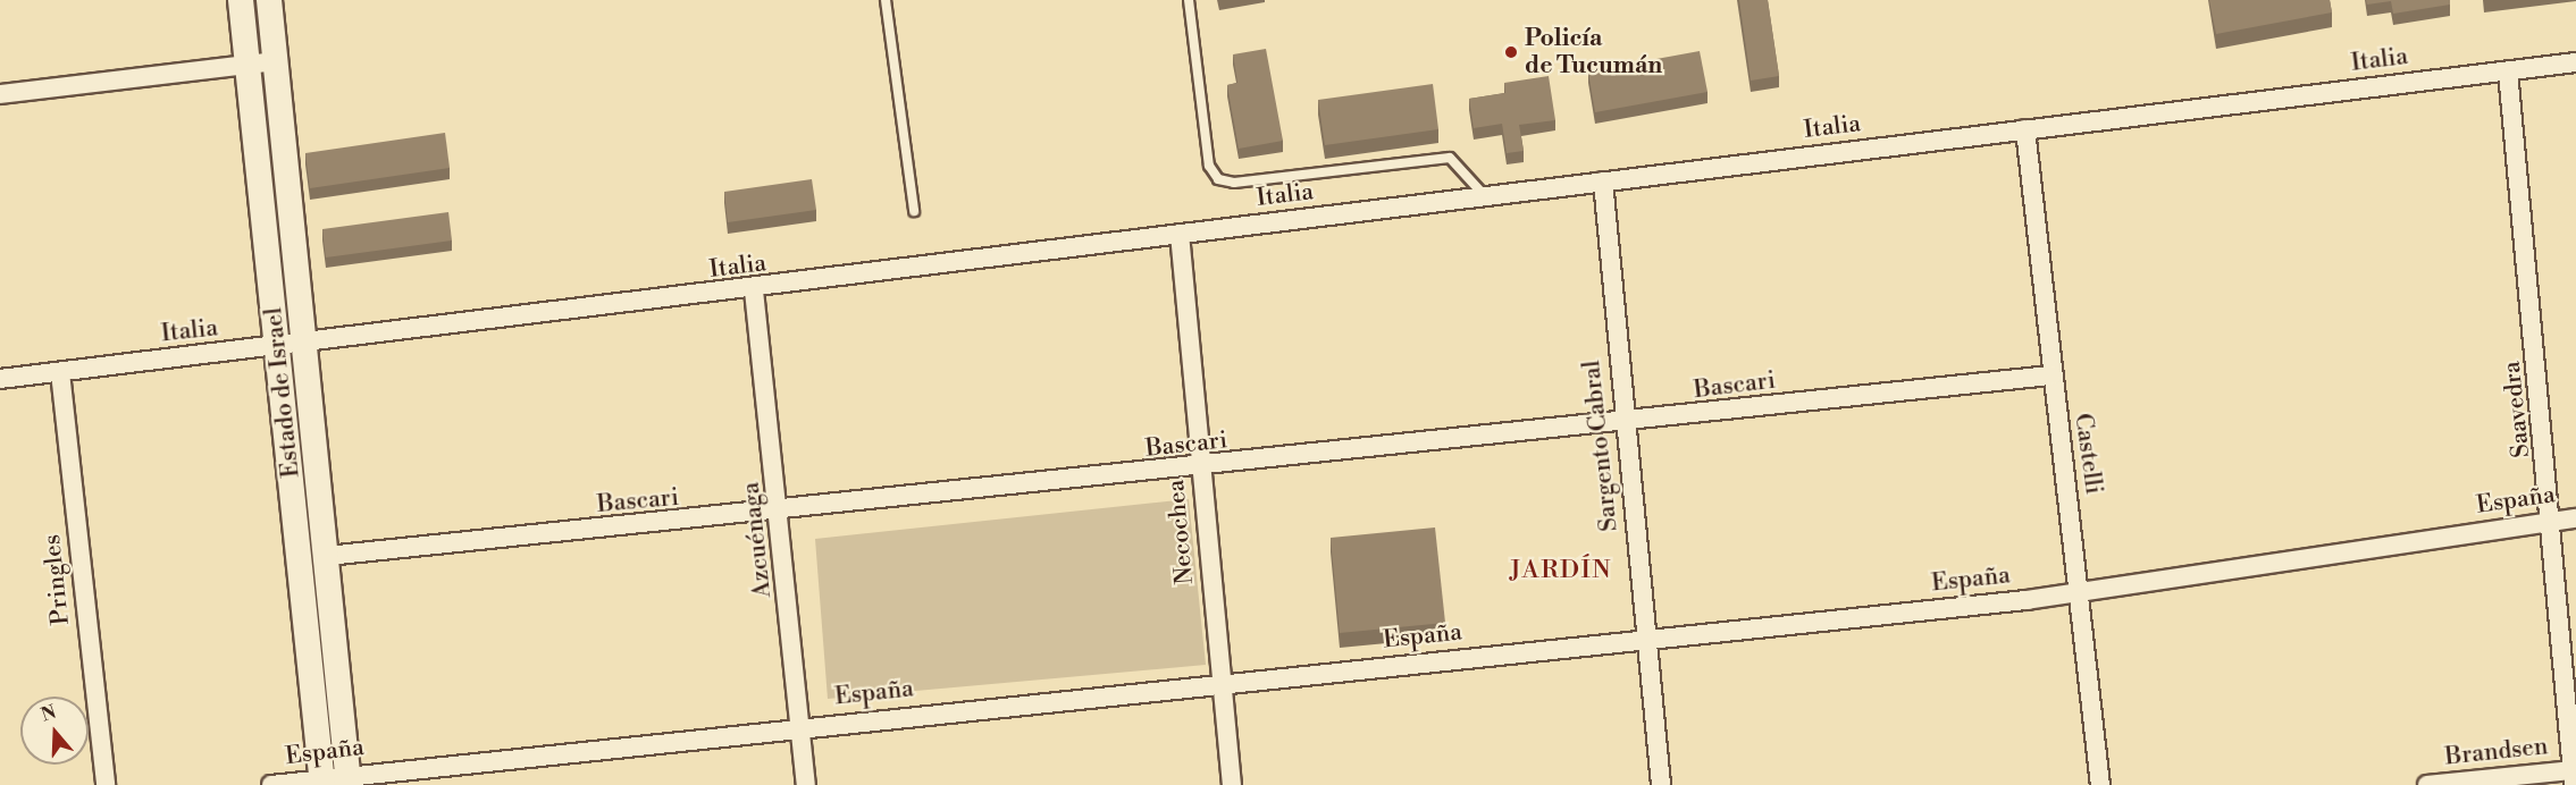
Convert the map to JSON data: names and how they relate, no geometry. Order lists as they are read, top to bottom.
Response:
{
  "streets": {
    "main road": ["Estado de Israel"],
    "street": [
      "Italia",
      "Bascari",
      "Saavedra",
      "Sargento Cabral",
      "Castelli",
      "España",
      "Necochea",
      "Azcuénaga",
      "Pringles",
      "Brandsen"
    ]
  },
  "crossings": [
    ["Italia", "Estado de Israel"],
    ["Italia", "Saavedra"],
    ["Italia", "Sargento Cabral"],
    ["Italia", "Castelli"],
    ["Italia", "Necochea"],
    ["Italia", "Azcuénaga"],
    ["Italia", "Pringles"],
    ["Bascari", "Estado de Israel"],
    ["Bascari", "Sargento Cabral"],
    ["Bascari", "Castelli"],
    ["Bascari", "Necochea"],
    ["Bascari", "Azcuénaga"],
    ["Estado de Israel", "España"],
    ["Saavedra", "España"],
    ["Saavedra", "Brandsen"],
    ["Sargento Cabral", "España"],
    ["Castelli", "España"],
    ["España", "Necochea"],
    ["España", "Azcuénaga"]
  ],
  "districts": ["JARDÍN"],
  "places": ["Policía de Tucumán"],
  "north": "top"
}
